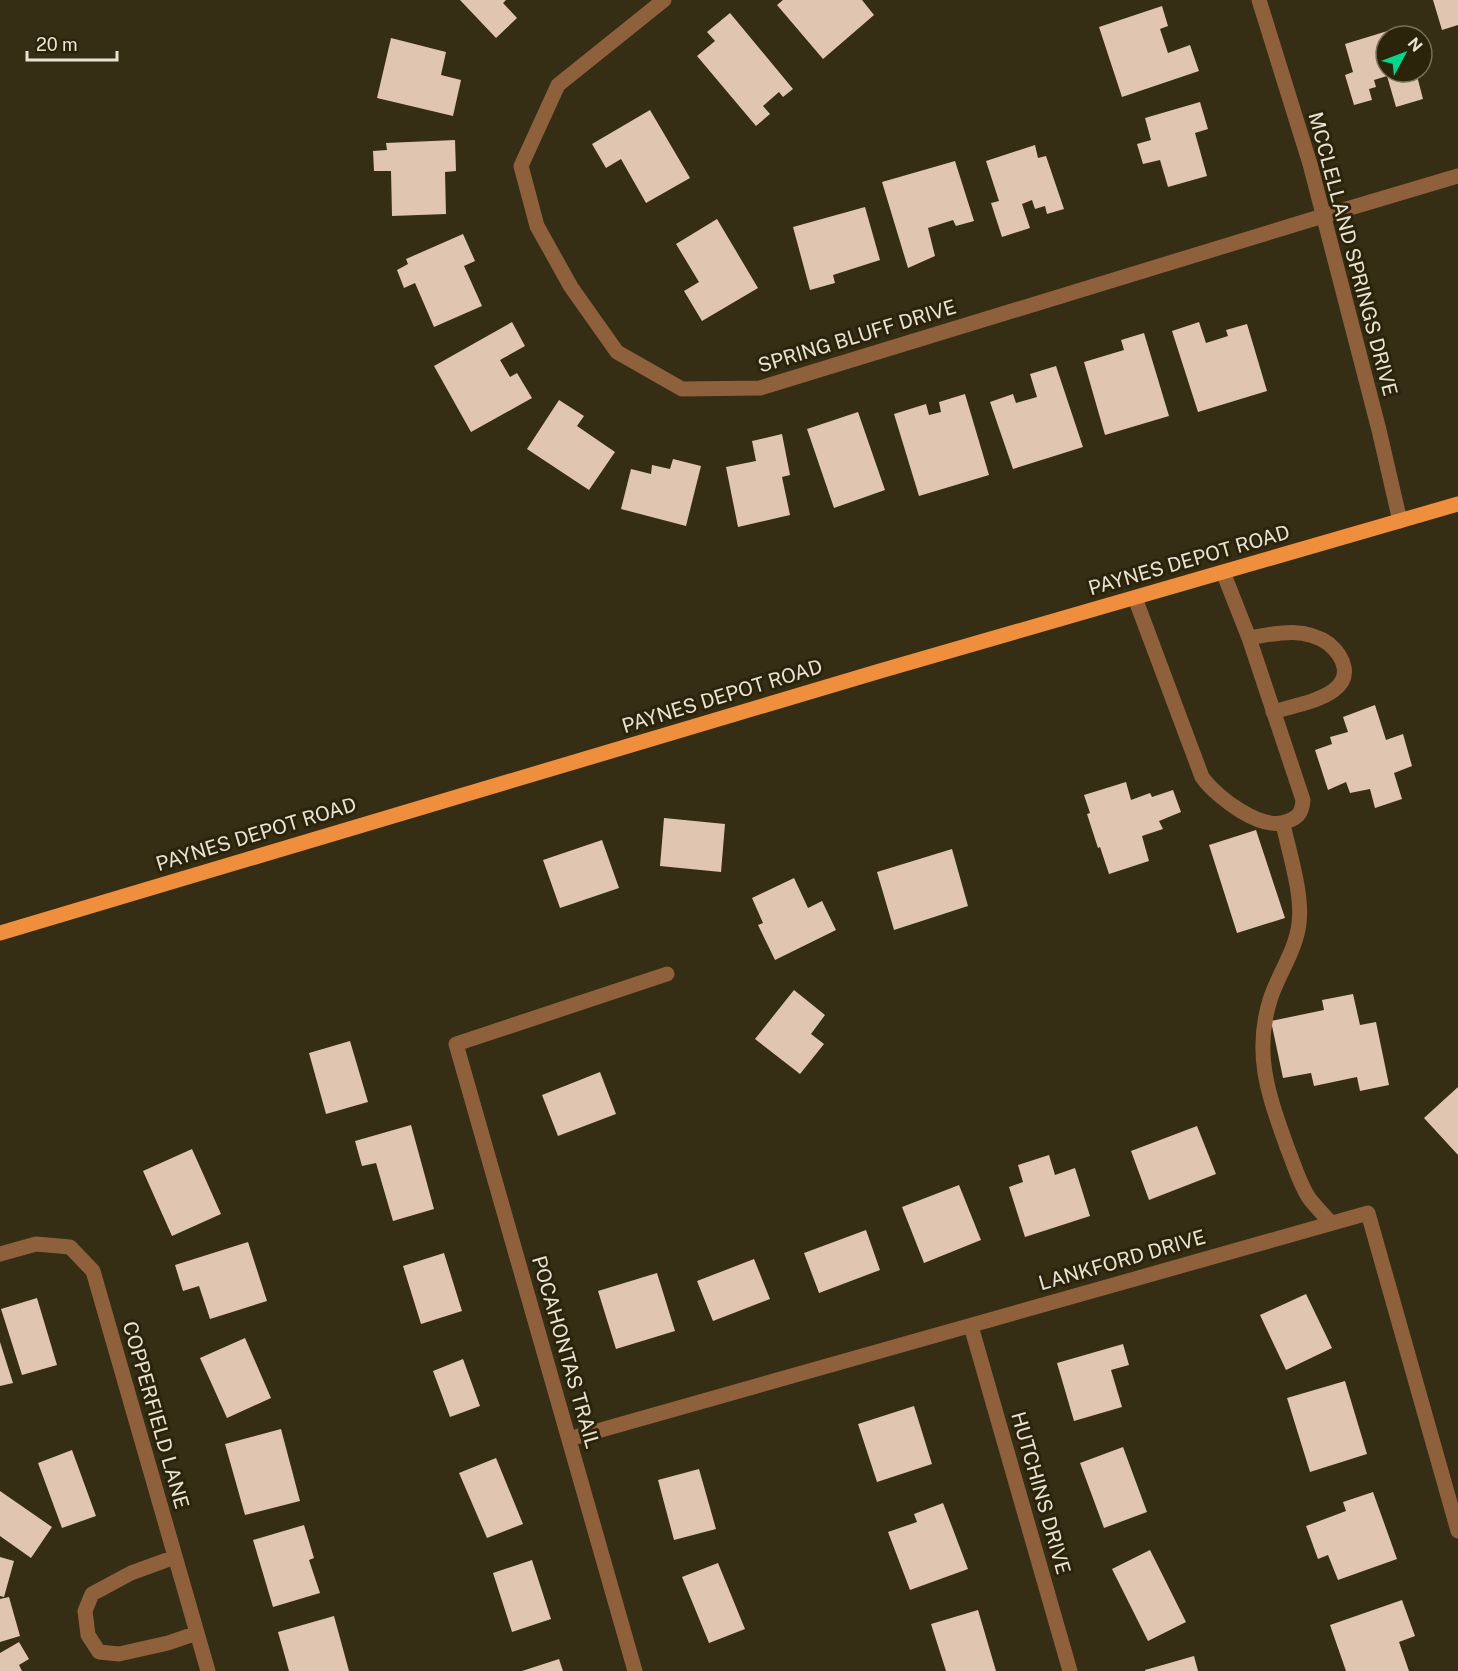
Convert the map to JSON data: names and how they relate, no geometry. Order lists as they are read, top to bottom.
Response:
{
  "streets": {
    "main road": ["PAYNES DEPOT ROAD"],
    "street": [
      "MCCLELLAND SPRINGS DRIVE",
      "SPRING BLUFF DRIVE",
      "LANKFORD DRIVE",
      "POCAHONTAS TRAIL",
      "COPPERFIELD LANE",
      "HUTCHINS DRIVE"
    ]
  },
  "crossings": [
    ["MCCLELLAND SPRINGS DRIVE", "SPRING BLUFF DRIVE"],
    ["MCCLELLAND SPRINGS DRIVE", "PAYNES DEPOT ROAD"],
    ["LANKFORD DRIVE", "POCAHONTAS TRAIL"],
    ["LANKFORD DRIVE", "HUTCHINS DRIVE"]
  ],
  "scale_bar": "20 m",
  "north": "top right"
}
